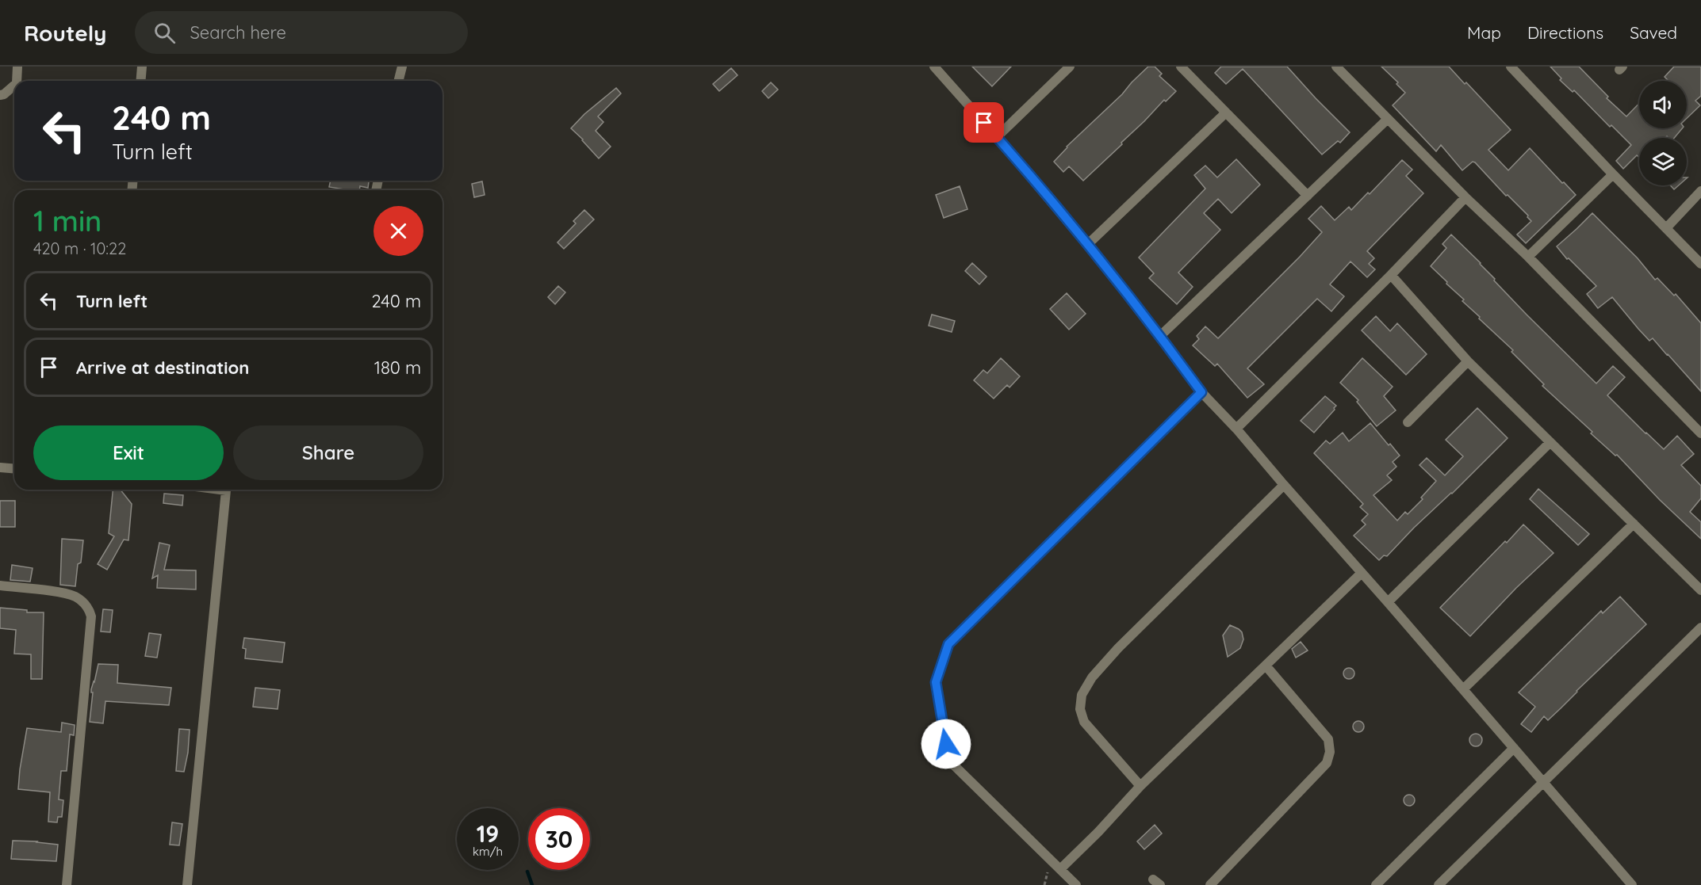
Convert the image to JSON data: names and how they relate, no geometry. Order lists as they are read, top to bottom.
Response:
{
  "page": {
    "header": "Routely",
    "search": "Search here",
    "nav": ["Map", "Directions", "Saved"],
    "turn": ["240 m", "Turn left"],
    "heading": ["1 min", "420 m · 10:22"],
    "list": [
      {
        "name": "Turn left",
        "value": "240 m"
      },
      {
        "name": "Arrive at destination",
        "value": "180 m"
      }
    ],
    "buttons": ["Exit", "Share"],
    "speed": "19 km/h",
    "limit": "30"
  }
}
